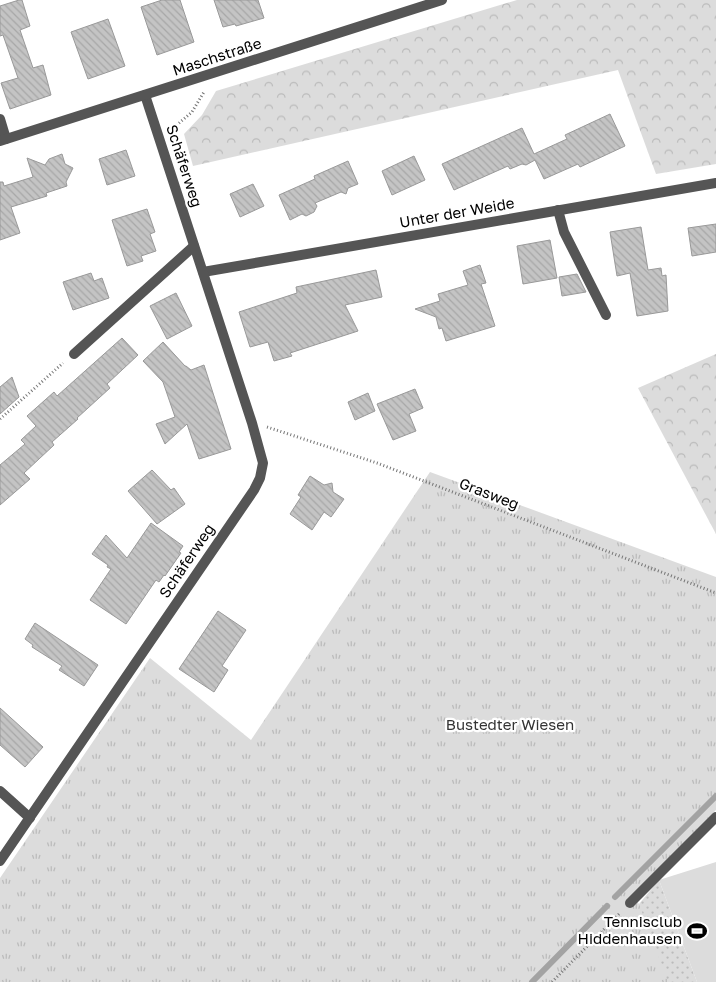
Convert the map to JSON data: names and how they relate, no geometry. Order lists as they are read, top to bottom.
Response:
{
  "streets": {
    "street": ["Maschstraße", "Schäferweg", "Unter der Weide"],
    "path": ["Grasweg"]
  },
  "crossings": [
    ["Maschstraße", "Schäferweg"],
    ["Schäferweg", "Unter der Weide"],
    ["Schäferweg", "Grasweg"]
  ],
  "parks": ["Bustedter Wiesen"],
  "places": {
    "sports": ["Tennisclub Hiddenhausen"]
  }
}
